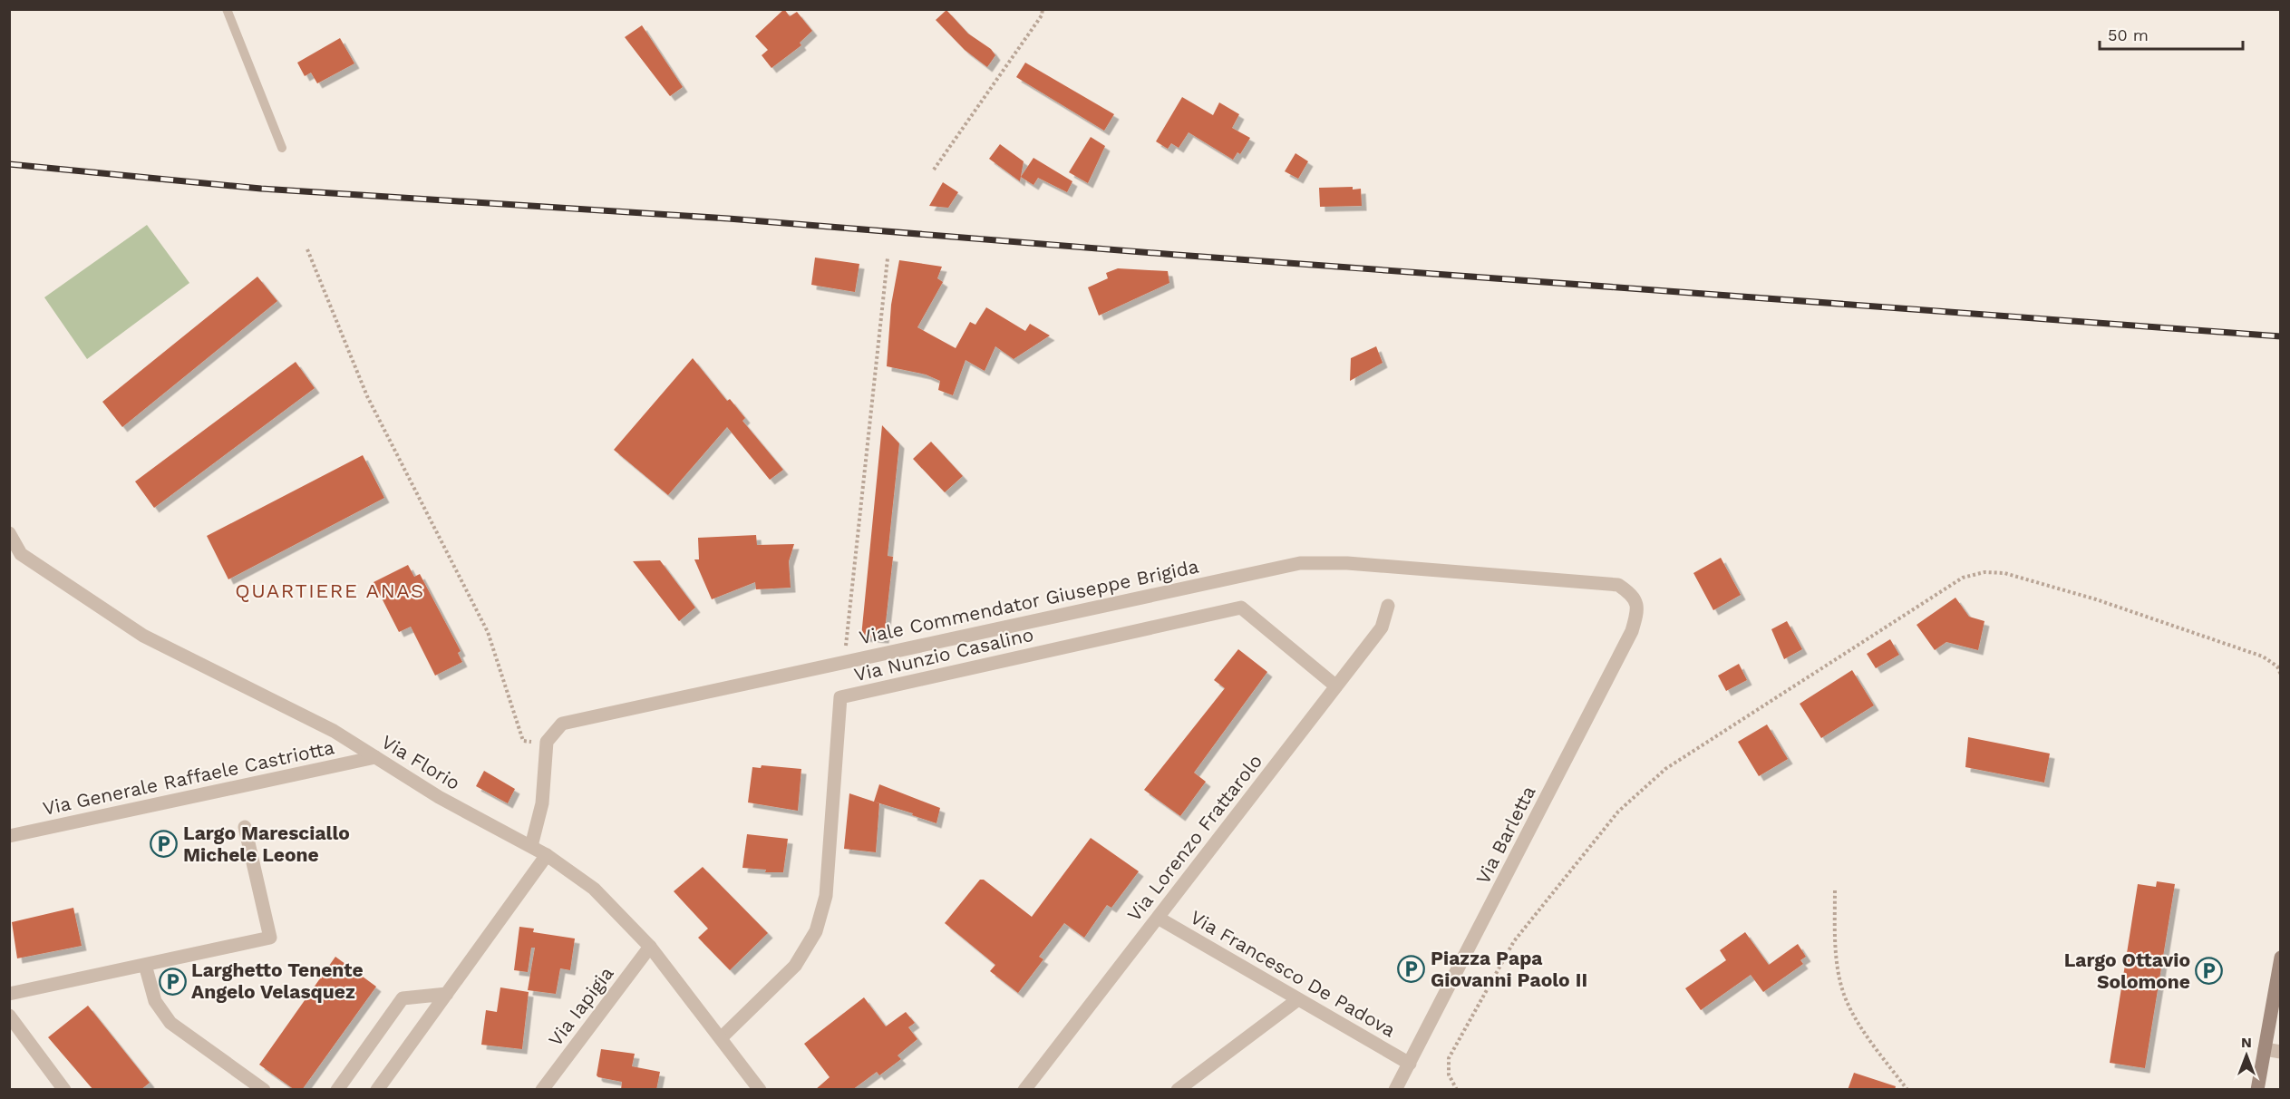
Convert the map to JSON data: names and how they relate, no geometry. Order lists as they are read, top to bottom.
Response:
{
  "streets": {
    "street": [
      "Viale Commendator Giuseppe Brigida",
      "Via Nunzio Casalino",
      "Via Florio",
      "Via Generale Raffaele Castriotta",
      "Via Barletta",
      "Via Lorenzo Frattarolo",
      "Via Francesco De Padova",
      "Via Iapigia"
    ]
  },
  "crossings": [
    ["Viale Commendator Giuseppe Brigida", "Via Barletta"],
    ["Via Nunzio Casalino", "Via Florio"],
    ["Via Nunzio Casalino", "Via Lorenzo Frattarolo"],
    ["Via Florio", "Via Generale Raffaele Castriotta"],
    ["Via Florio", "Via Iapigia"],
    ["Via Barletta", "Via Francesco De Padova"],
    ["Via Lorenzo Frattarolo", "Via Francesco De Padova"]
  ],
  "districts": ["QUARTIERE ANAS"],
  "places": {
    "parking": [
      "Largo Maresciallo Michele Leone",
      "Piazza Papa Giovanni Paolo II",
      "Largo Ottavio Solomone",
      "Larghetto Tenente Angelo Velasquez"
    ]
  },
  "scale_bar": "50 m",
  "north": "top"
}
